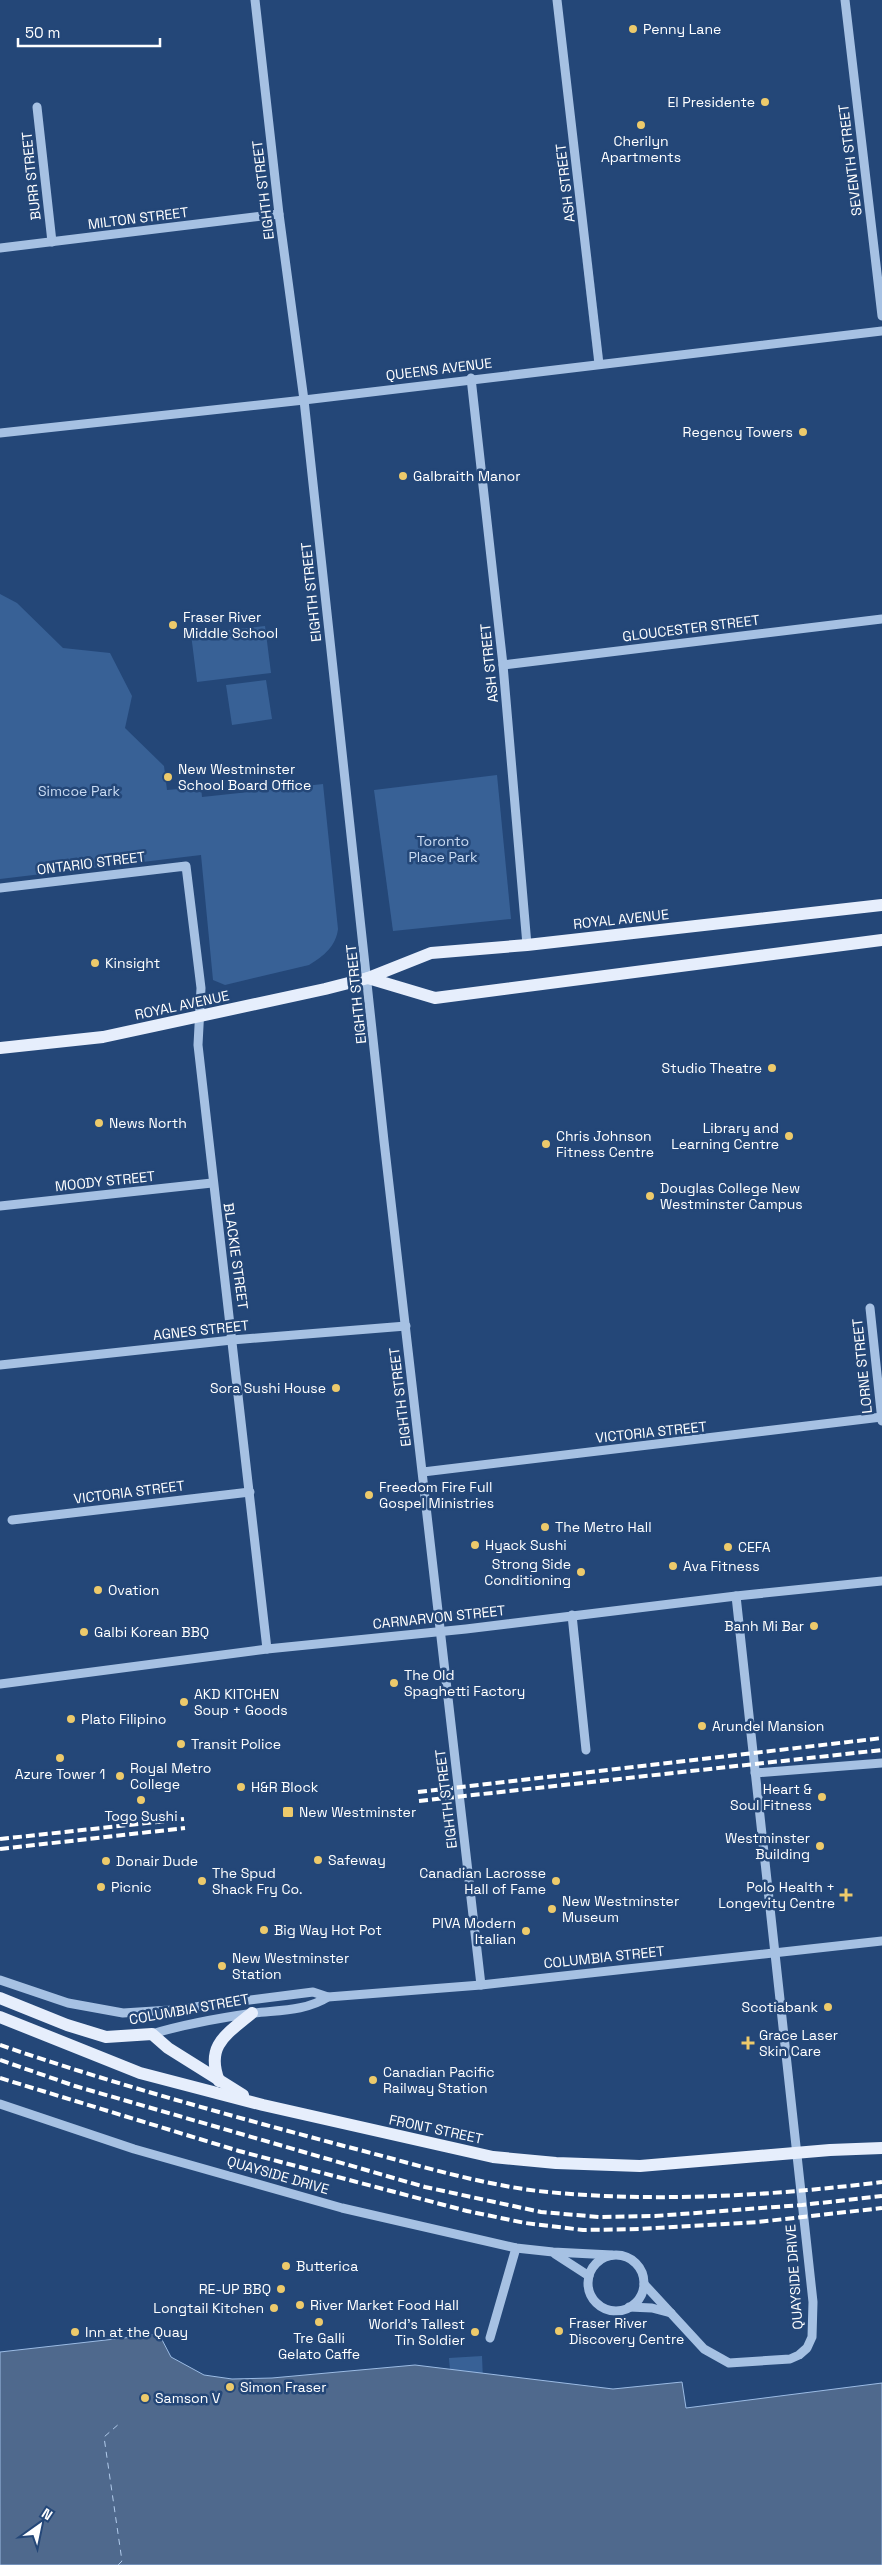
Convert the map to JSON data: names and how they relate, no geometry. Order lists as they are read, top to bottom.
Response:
{
  "streets": {
    "main road": ["ROYAL AVENUE", "COLUMBIA STREET", "FRONT STREET"],
    "street": [
      "SEVENTH STREET",
      "BURR STREET",
      "ASH STREET",
      "EIGHTH STREET",
      "MILTON STREET",
      "QUEENS AVENUE",
      "GLOUCESTER STREET",
      "ONTARIO STREET",
      "MOODY STREET",
      "BLACKIE STREET",
      "AGNES STREET",
      "LORNE STREET",
      "VICTORIA STREET",
      "CARNARVON STREET",
      "QUAYSIDE DRIVE"
    ]
  },
  "crossings": [
    ["BURR STREET", "MILTON STREET"],
    ["ASH STREET", "QUEENS AVENUE"],
    ["ASH STREET", "GLOUCESTER STREET"],
    ["ASH STREET", "ROYAL AVENUE"],
    ["EIGHTH STREET", "MILTON STREET"],
    ["EIGHTH STREET", "QUEENS AVENUE"],
    ["EIGHTH STREET", "ROYAL AVENUE"],
    ["EIGHTH STREET", "AGNES STREET"],
    ["EIGHTH STREET", "VICTORIA STREET"],
    ["EIGHTH STREET", "CARNARVON STREET"],
    ["EIGHTH STREET", "COLUMBIA STREET"],
    ["ONTARIO STREET", "BLACKIE STREET"],
    ["ROYAL AVENUE", "BLACKIE STREET"],
    ["MOODY STREET", "BLACKIE STREET"],
    ["BLACKIE STREET", "AGNES STREET"],
    ["BLACKIE STREET", "VICTORIA STREET"],
    ["BLACKIE STREET", "CARNARVON STREET"],
    ["LORNE STREET", "VICTORIA STREET"],
    ["CARNARVON STREET", "QUAYSIDE DRIVE"],
    ["COLUMBIA STREET", "QUAYSIDE DRIVE"],
    ["FRONT STREET", "QUAYSIDE DRIVE"]
  ],
  "parks": ["Simcoe Park", "Toronto Place Park"],
  "places": {
    "other": [
      "Penny Lane",
      "El Presidente",
      "Cherilyn Apartments",
      "Regency Towers",
      "Galbraith Manor",
      "Fraser River Middle School",
      "New Westminster School Board Office",
      "Kinsight",
      "Studio Theatre",
      "News North",
      "Library and Learning Centre",
      "Chris Johnson Fitness Centre",
      "Douglas College New Westminster Campus",
      "Sora Sushi House",
      "Freedom Fire Full Gospel Ministries",
      "The Metro Hall",
      "Hyack Sushi",
      "CEFA",
      "Ava Fitness",
      "Strong Side Conditioning",
      "Ovation",
      "Banh Mi Bar",
      "Galbi Korean BBQ",
      "The Old Spaghetti Factory",
      "AKD KITCHEN Soup + Goods",
      "Plato Filipino",
      "Arundel Mansion",
      "Transit Police",
      "Azure Tower 1",
      "Royal Metro College",
      "H&R Block",
      "Heart & Soul Fitness",
      "Togo Sushi",
      "Westminster Building",
      "Safeway",
      "Donair Dude",
      "The Spud Shack Fry Co.",
      "Canadian Lacrosse Hall of Fame",
      "Picnic",
      "New Westminster Museum",
      "Big Way Hot Pot",
      "PIVA Modern Italian",
      "New Westminster Station",
      "Scotiabank",
      "Canadian Pacific Railway Station",
      "Butterica",
      "RE-UP BBQ",
      "River Market Food Hall",
      "Longtail Kitchen",
      "Tre Galli Gelato Caffe",
      "Fraser River Discovery Centre",
      "Inn at the Quay",
      "World's Tallest Tin Soldier",
      "Simon Fraser",
      "Samson V"
    ],
    "transit": ["New Westminster"],
    "health": ["Polo Health + Longevity Centre", "Grace Laser Skin Care"]
  },
  "scale_bar": "50 m",
  "north": "top right"
}
